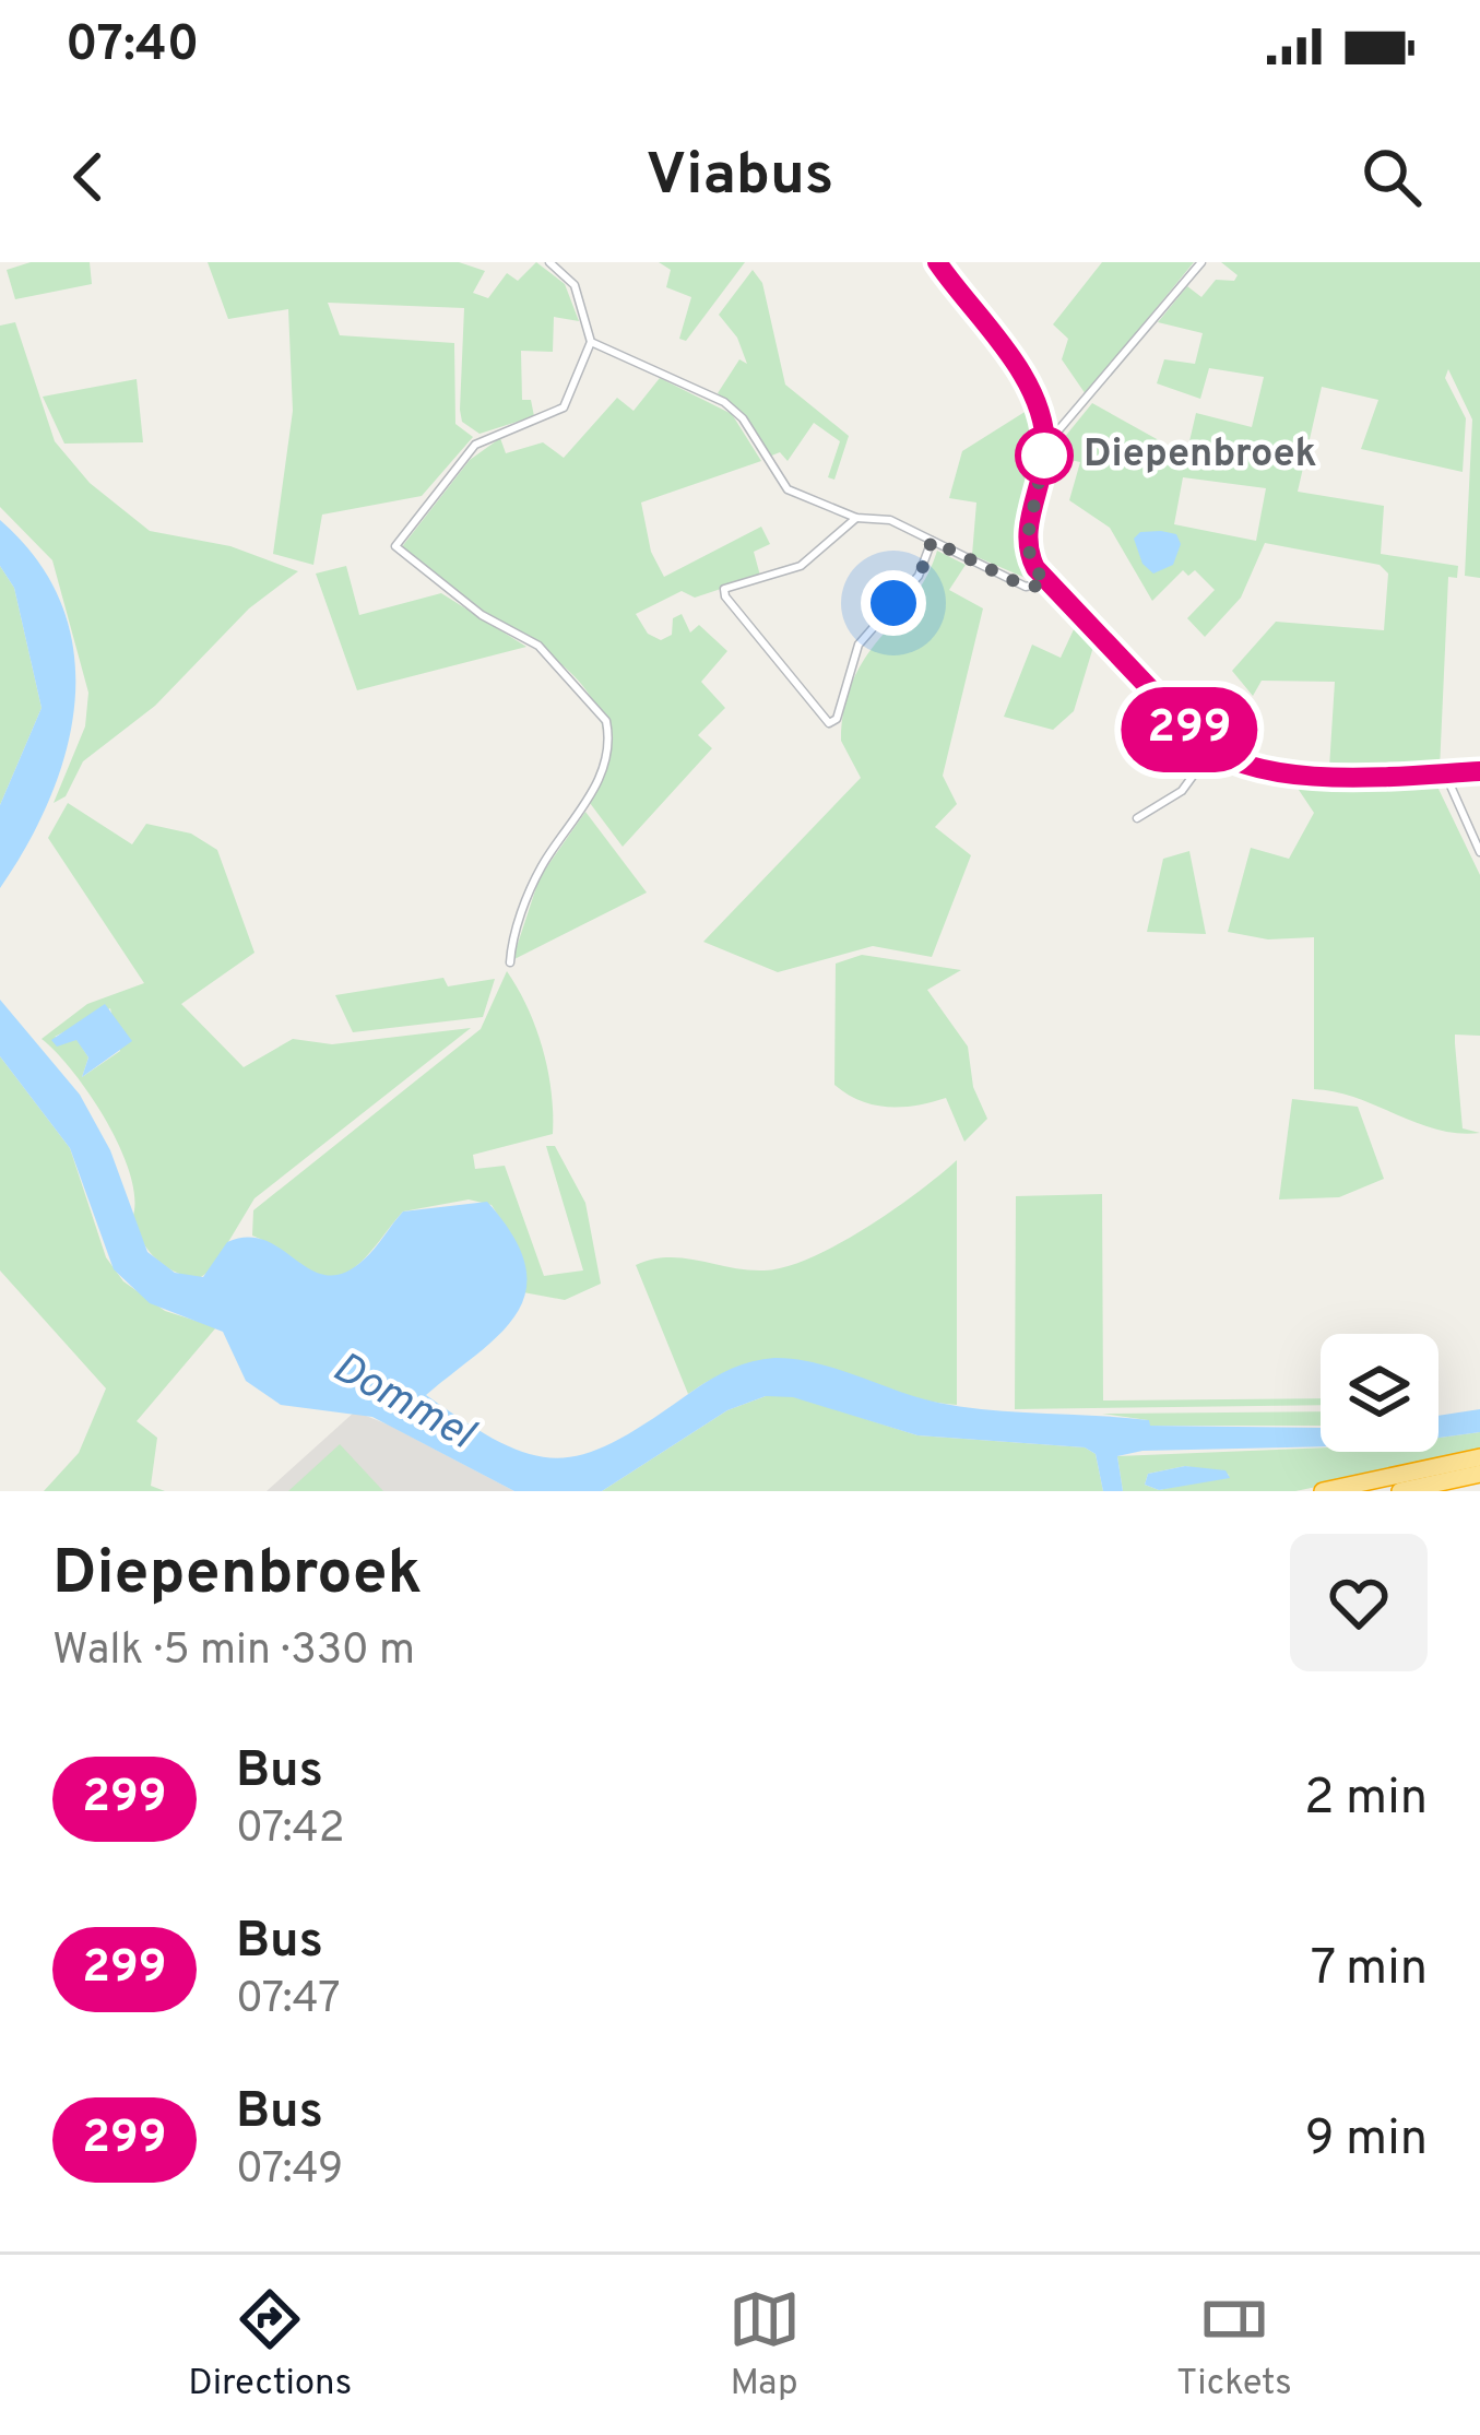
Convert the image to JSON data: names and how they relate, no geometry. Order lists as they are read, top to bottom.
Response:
{
  "water": ["Dommel"],
  "places": ["Diepenbroek"],
  "lines": ["bus line 299"],
  "page": {
    "status": "07:40",
    "header": "Viabus",
    "on_map": "299",
    "heading": ["Diepenbroek", "Walk · 5 min · 330 m"],
    "list": [
      {
        "mark": "299",
        "name": "Bus",
        "note": "07:42",
        "value": "2 min"
      },
      {
        "mark": "299",
        "name": "Bus",
        "note": "07:47",
        "value": "7 min"
      },
      {
        "mark": "299",
        "name": "Bus",
        "note": "07:49",
        "value": "9 min"
      }
    ],
    "tabs": ["Directions", "Map", "Tickets"]
  }
}
